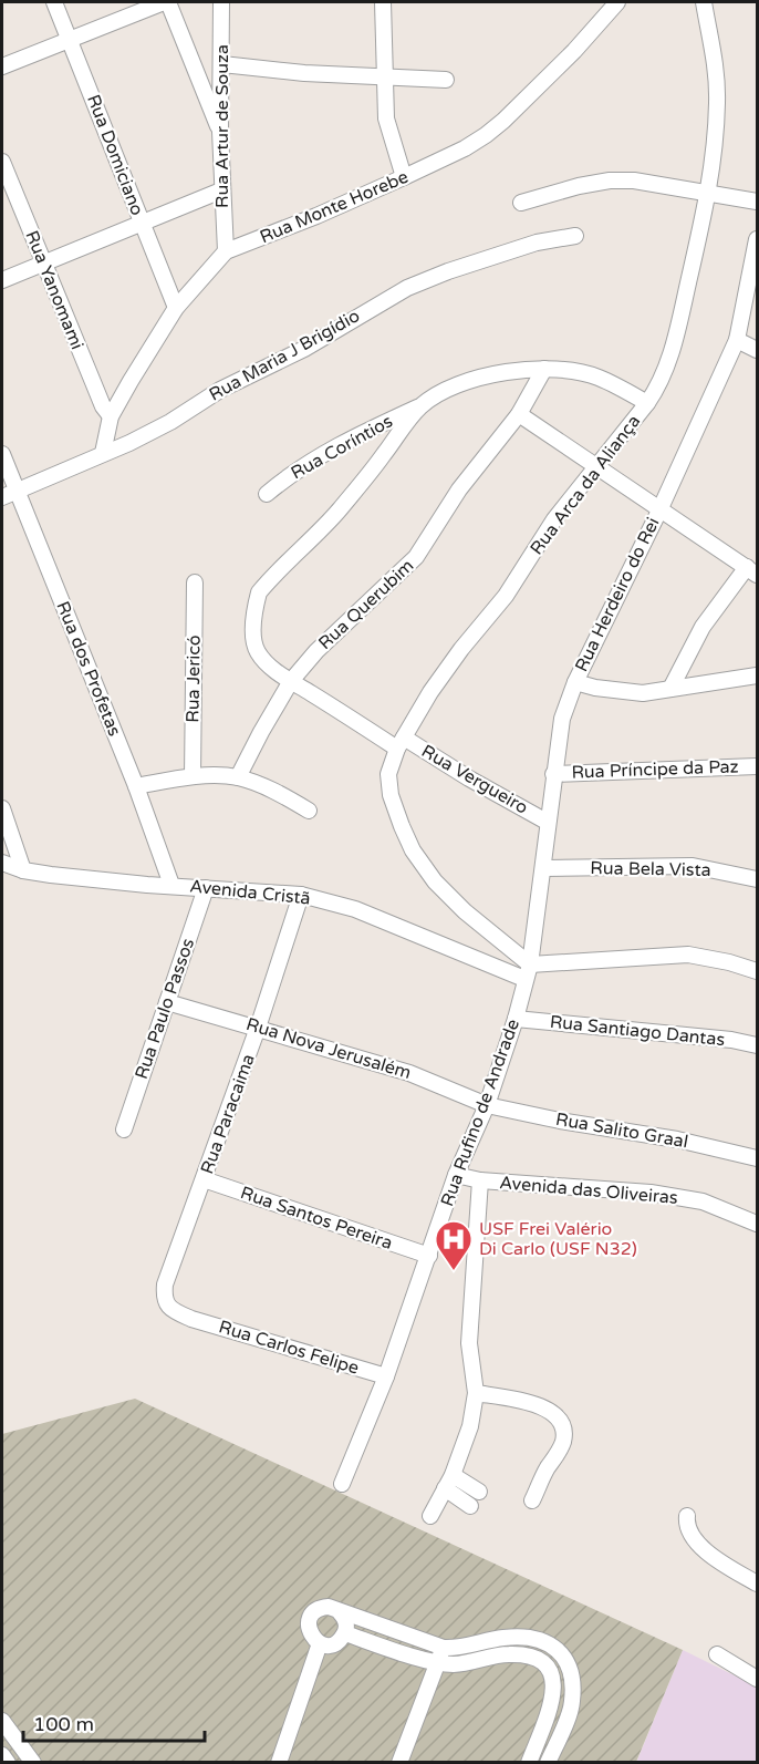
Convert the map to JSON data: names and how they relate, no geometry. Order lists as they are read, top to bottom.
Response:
{
  "streets": {
    "street": [
      "Rua Artur de Souza",
      "Rua Domiciano",
      "Rua Monte Horebe",
      "Rua Yanomami",
      "Rua Maria J Brigídio",
      "Rua Coríntios",
      "Rua Arca da Aliança",
      "Rua Herdeiro do Rei",
      "Rua Querubim",
      "Rua dos Profetas",
      "Rua Jericó",
      "Rua Príncipe da Paz",
      "Rua Vergueiro",
      "Rua Bela Vista",
      "Avenida Cristã",
      "Rua Paulo Passos",
      "Rua Santiago Dantas",
      "Rua Nova Jerusalém",
      "Rua Rufino de Andrade",
      "Rua Paracaima",
      "Rua Salito Graal",
      "Avenida das Oliveiras",
      "Rua Santos Pereira",
      "Rua Carlos Felipe"
    ]
  },
  "crossings": [
    ["Rua Artur de Souza", "Rua Monte Horebe"],
    ["Rua Domiciano", "Rua Monte Horebe"],
    ["Rua Monte Horebe", "Rua Yanomami"],
    ["Rua Monte Horebe", "Rua Maria J Brigídio"],
    ["Rua Maria J Brigídio", "Rua dos Profetas"],
    ["Rua Coríntios", "Rua Vergueiro"],
    ["Rua Arca da Aliança", "Rua Herdeiro do Rei"],
    ["Rua Arca da Aliança", "Rua Vergueiro"],
    ["Rua Arca da Aliança", "Avenida Cristã"],
    ["Rua Arca da Aliança", "Rua Rufino de Andrade"],
    ["Rua Herdeiro do Rei", "Rua Príncipe da Paz"],
    ["Rua Herdeiro do Rei", "Rua Vergueiro"],
    ["Rua Herdeiro do Rei", "Rua Bela Vista"],
    ["Rua Herdeiro do Rei", "Avenida Cristã"],
    ["Rua Herdeiro do Rei", "Rua Rufino de Andrade"],
    ["Rua Querubim", "Rua Vergueiro"],
    ["Rua dos Profetas", "Avenida Cristã"],
    ["Avenida Cristã", "Rua Paulo Passos"],
    ["Avenida Cristã", "Rua Rufino de Andrade"],
    ["Avenida Cristã", "Rua Paracaima"],
    ["Rua Paulo Passos", "Rua Nova Jerusalém"],
    ["Rua Santiago Dantas", "Rua Rufino de Andrade"],
    ["Rua Nova Jerusalém", "Rua Rufino de Andrade"],
    ["Rua Nova Jerusalém", "Rua Paracaima"],
    ["Rua Nova Jerusalém", "Rua Salito Graal"],
    ["Rua Rufino de Andrade", "Rua Salito Graal"],
    ["Rua Rufino de Andrade", "Avenida das Oliveiras"],
    ["Rua Rufino de Andrade", "Rua Santos Pereira"],
    ["Rua Rufino de Andrade", "Rua Carlos Felipe"],
    ["Rua Paracaima", "Rua Santos Pereira"],
    ["Rua Paracaima", "Rua Carlos Felipe"]
  ],
  "places": {
    "hospital": ["USF Frei Valério Di Carlo (USF N32)"]
  },
  "scale_bar": "100 m"
}
